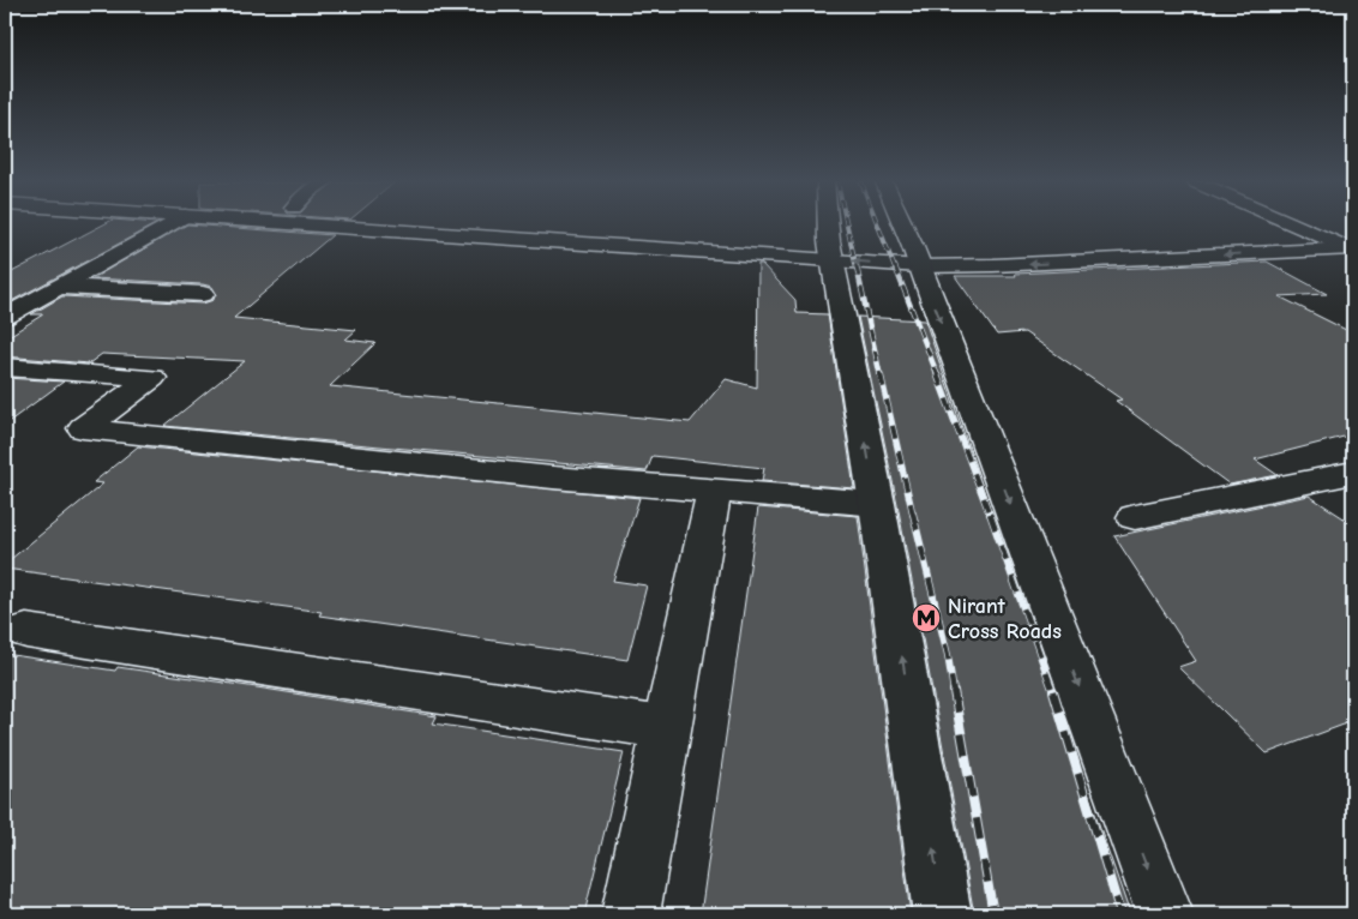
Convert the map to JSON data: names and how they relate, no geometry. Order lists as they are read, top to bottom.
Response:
{
  "places": {
    "metro station": ["Nirant Cross Roads"]
  }
}
